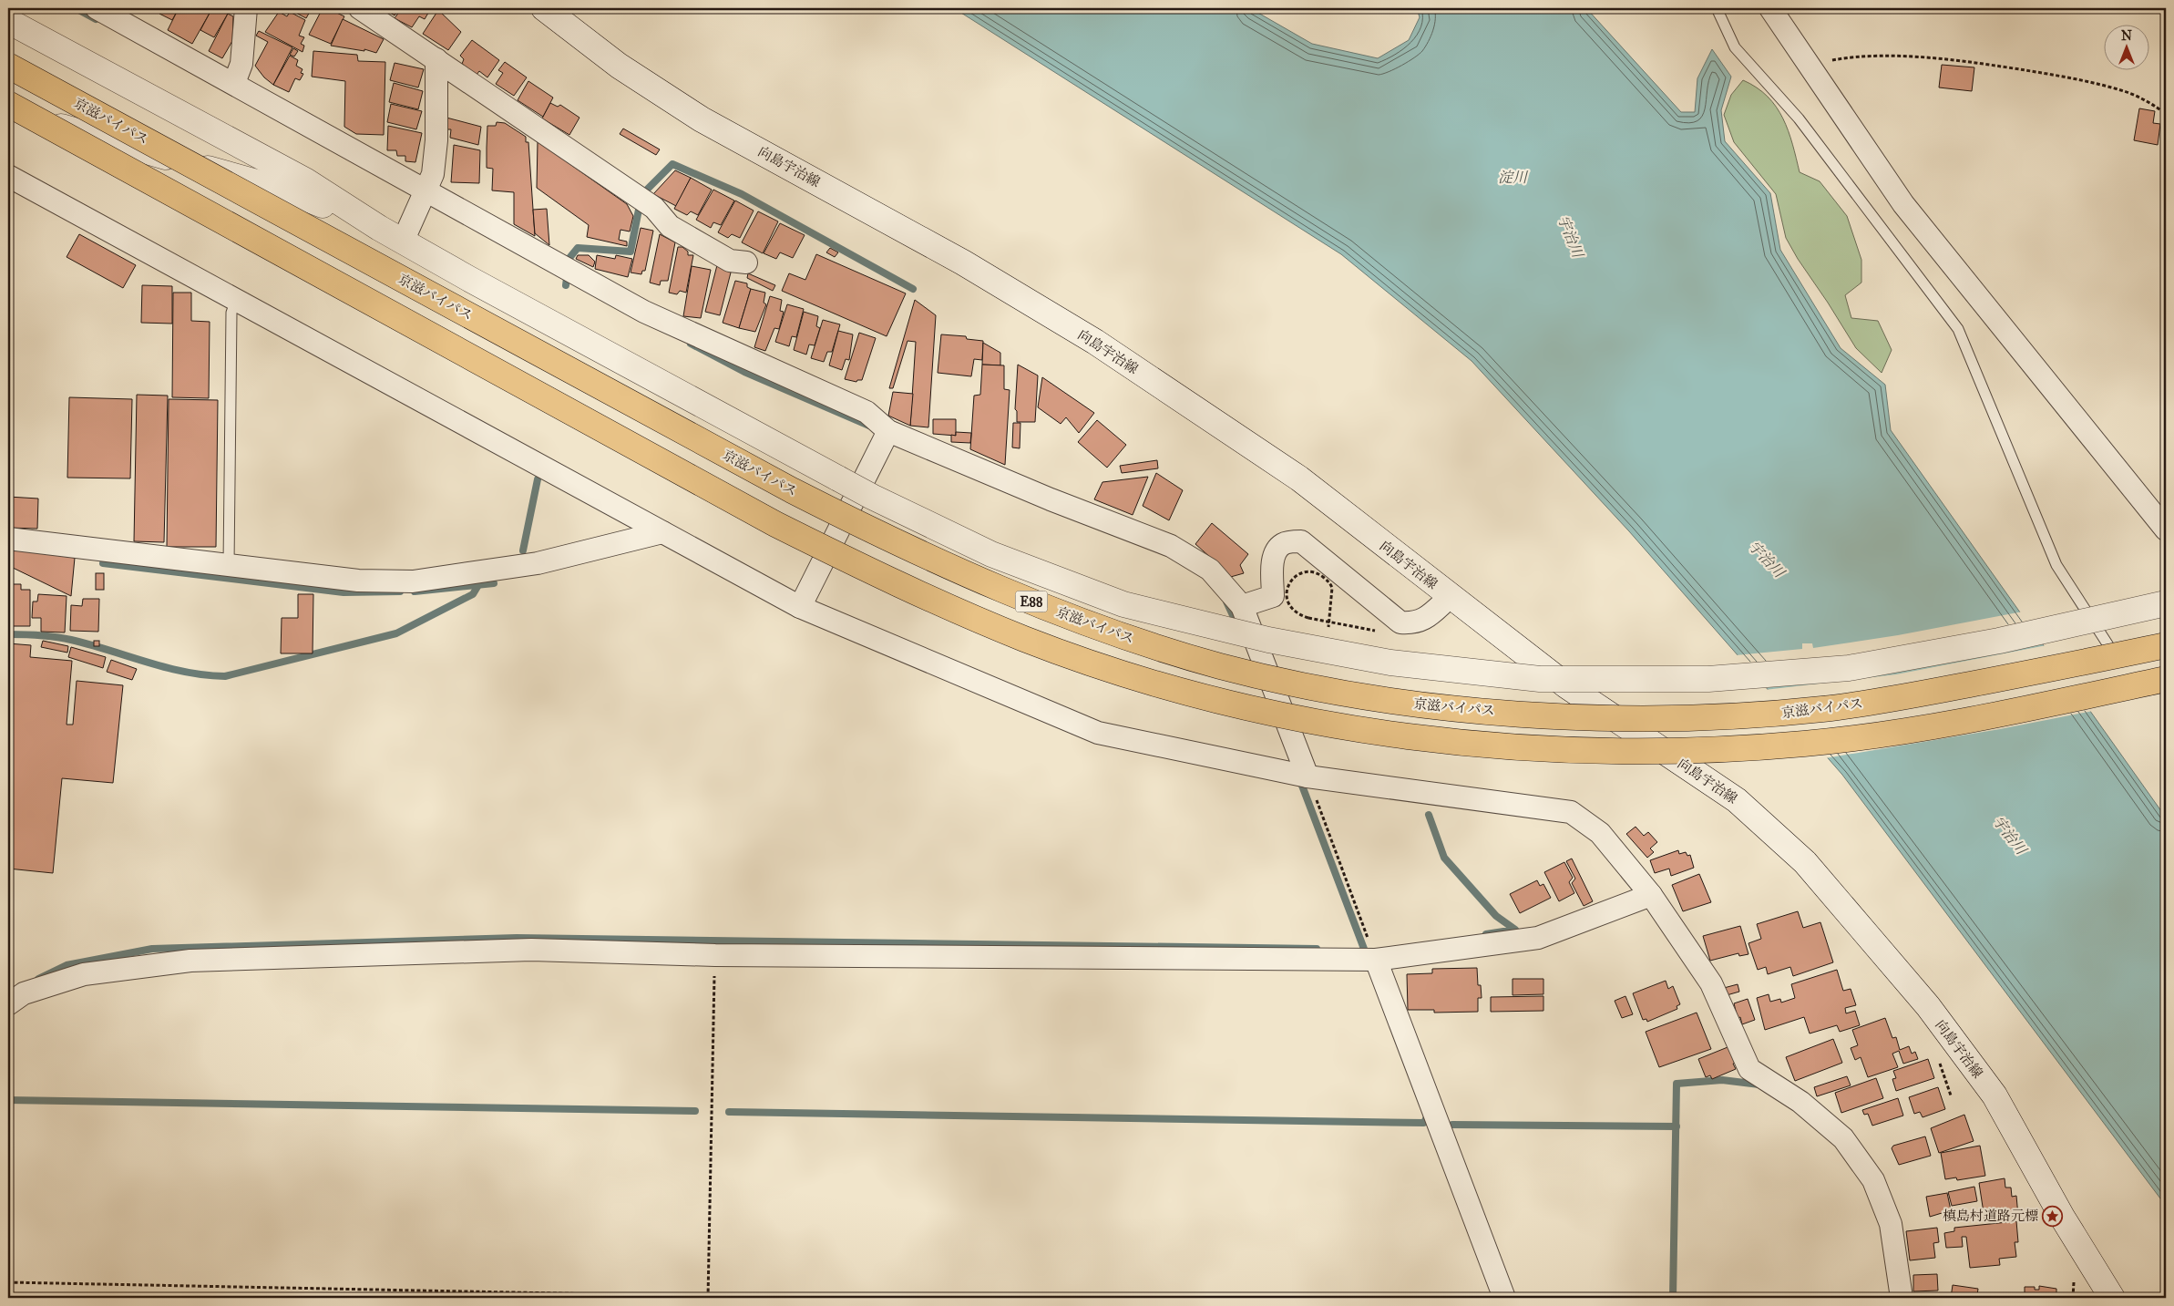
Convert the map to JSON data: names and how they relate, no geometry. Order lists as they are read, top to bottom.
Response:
{
  "streets": {
    "highway": ["京滋バイパス", "E88"],
    "street": ["向島宇治線"]
  },
  "water": ["淀川", "宇治川"],
  "places": {
    "place": ["槙島村道路元標"]
  },
  "north": "top"
}
